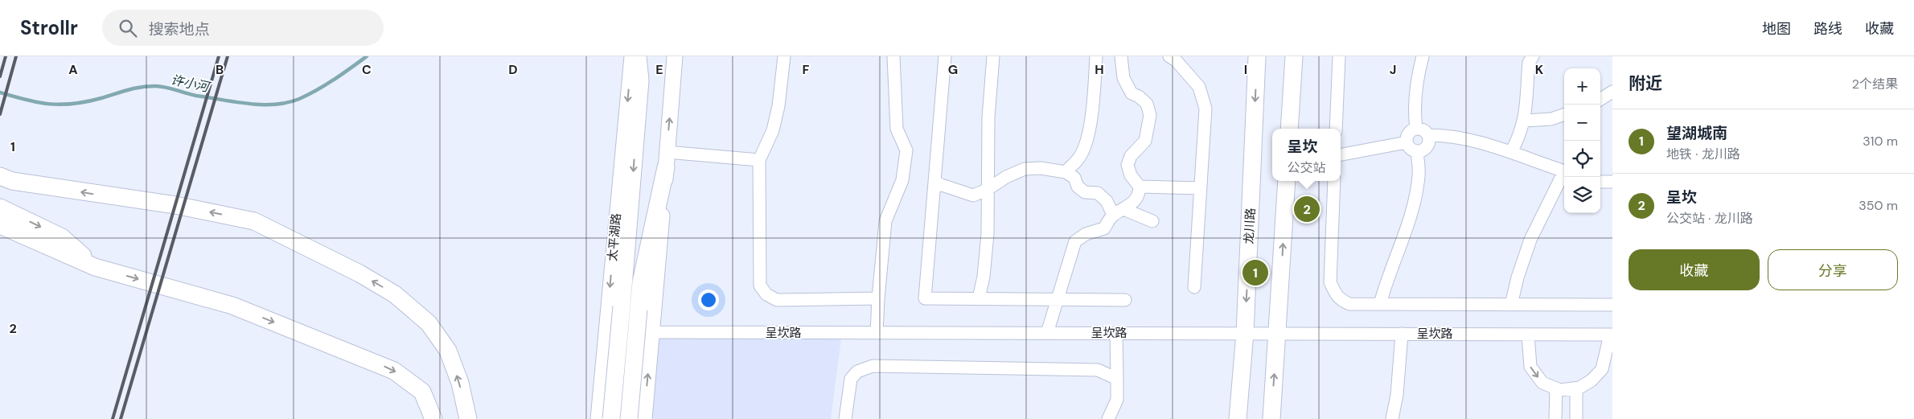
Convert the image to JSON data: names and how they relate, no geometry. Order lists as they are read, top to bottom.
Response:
{
  "streets": {
    "highway": ["龙川路"],
    "main road": ["太平湖路"],
    "street": ["呈坎路"]
  },
  "crossings": [
    ["龙川路", "呈坎路"],
    ["太平湖路", "呈坎路"]
  ],
  "water": ["许小河"],
  "page": {
    "header": "Strollr",
    "search": "搜索地点",
    "nav": ["地图", "路线", "收藏"],
    "heading": ["附近", "2个结果"],
    "map_buttons": ["+", "−"],
    "list": [
      {
        "mark": "1",
        "name": "望湖城南",
        "note": "地铁 · 龙川路",
        "value": "310 m"
      },
      {
        "mark": "2",
        "name": "呈坎",
        "note": "公交站 · 龙川路",
        "value": "350 m"
      }
    ],
    "popup": ["呈坎", "公交站"],
    "pins": ["2", "1"],
    "buttons": ["收藏", "分享"]
  },
  "grid": {
    "columns": [
      "A",
      "B",
      "C",
      "D",
      "E",
      "F",
      "G",
      "H",
      "I",
      "J",
      "K"
    ],
    "rows": ["1", "2"]
  }
}
